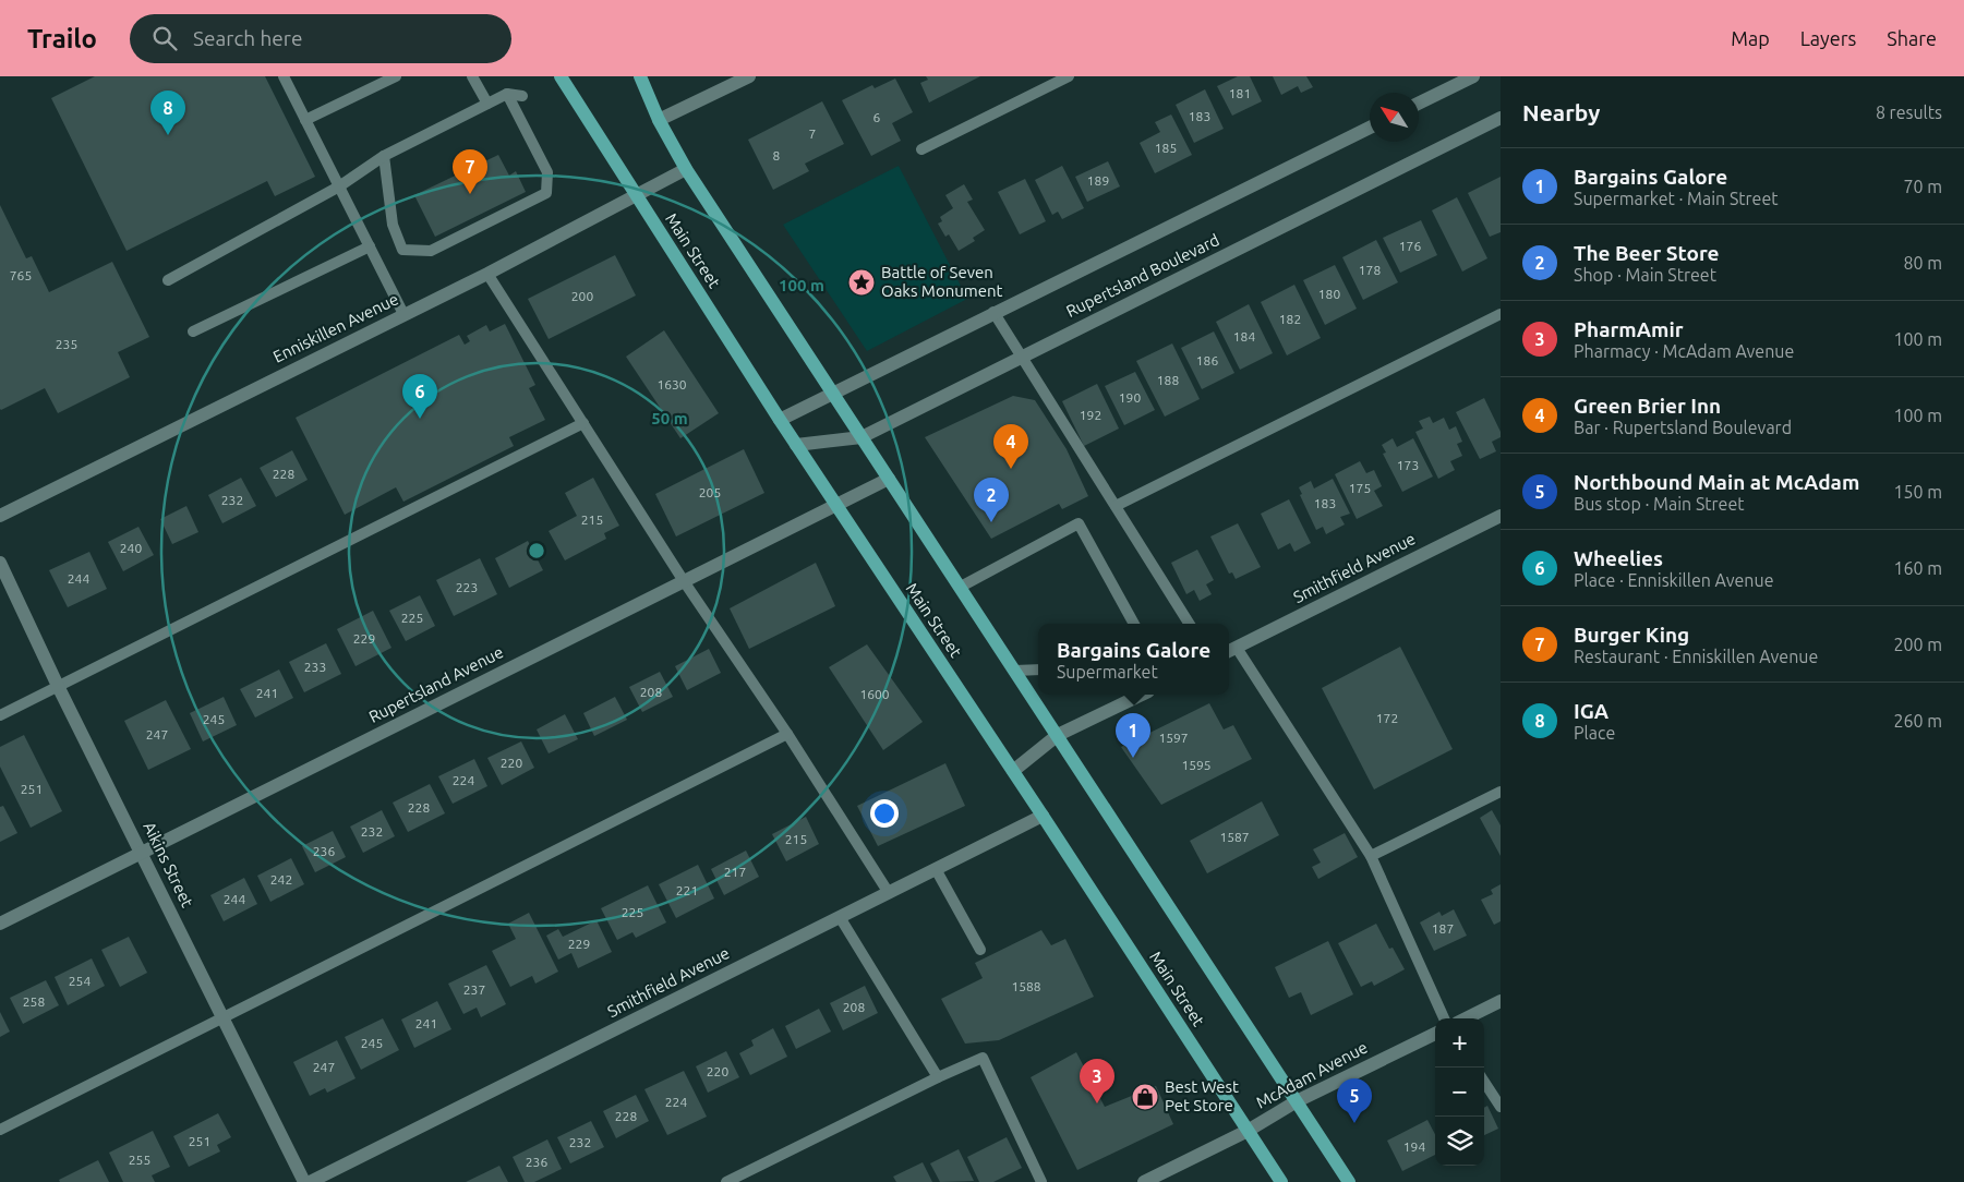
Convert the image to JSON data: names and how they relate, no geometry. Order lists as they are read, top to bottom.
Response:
{
  "streets": {
    "main road": ["Main Street"],
    "street": [
      "Rupertsland Boulevard",
      "Enniskillen Avenue",
      "Smithfield Avenue",
      "Rupertsland Avenue",
      "Aikins Street",
      "McAdam Avenue"
    ]
  },
  "crossings": [
    ["Main Street", "Rupertsland Boulevard"],
    ["Main Street", "Enniskillen Avenue"],
    ["Main Street", "Smithfield Avenue"],
    ["Main Street", "Rupertsland Avenue"],
    ["Main Street", "McAdam Avenue"],
    ["Rupertsland Avenue", "Aikins Street"]
  ],
  "places": {
    "place": ["Battle of Seven Oaks Monument"],
    "shop": ["Best West Pet Store"]
  },
  "house_numbers": [
    "181",
    "183",
    "6",
    "7",
    "185",
    "8",
    "189",
    "176",
    "178",
    "765",
    "180",
    "200",
    "182",
    "184",
    "235",
    "186",
    "188",
    "1630",
    "190",
    "192",
    "173",
    "228",
    "175",
    "205",
    "232",
    "183",
    "215",
    "240",
    "244",
    "223",
    "225",
    "229",
    "233",
    "208",
    "241",
    "1600",
    "172",
    "245",
    "247",
    "1597",
    "220",
    "1595",
    "224",
    "251",
    "228",
    "232",
    "1587",
    "215",
    "236",
    "217",
    "242",
    "221",
    "244",
    "225",
    "187",
    "229",
    "254",
    "1588",
    "237",
    "258",
    "208",
    "241",
    "245",
    "247",
    "220",
    "224",
    "228",
    "251",
    "232",
    "194",
    "255",
    "236"
  ],
  "north": "top left",
  "page": {
    "header": "Trailo",
    "search": "Search here",
    "nav": ["Map", "Layers", "Share"],
    "heading": ["Nearby", "8 results"],
    "pins": [
      "8",
      "7",
      "6",
      "4",
      "2",
      "1",
      "3",
      "5"
    ],
    "list": [
      {
        "mark": "1",
        "name": "Bargains Galore",
        "note": "Supermarket · Main Street",
        "value": "70 m"
      },
      {
        "mark": "2",
        "name": "The Beer Store",
        "note": "Shop · Main Street",
        "value": "80 m"
      },
      {
        "mark": "3",
        "name": "PharmAmir",
        "note": "Pharmacy · McAdam Avenue",
        "value": "100 m"
      },
      {
        "mark": "4",
        "name": "Green Brier Inn",
        "note": "Bar · Rupertsland Boulevard",
        "value": "100 m"
      },
      {
        "mark": "5",
        "name": "Northbound Main at McAdam",
        "note": "Bus stop · Main Street",
        "value": "150 m"
      },
      {
        "mark": "6",
        "name": "Wheelies",
        "note": "Place · Enniskillen Avenue",
        "value": "160 m"
      },
      {
        "mark": "7",
        "name": "Burger King",
        "note": "Restaurant · Enniskillen Avenue",
        "value": "200 m"
      },
      {
        "mark": "8",
        "name": "IGA",
        "note": "Place",
        "value": "260 m"
      }
    ],
    "popup": ["Bargains Galore", "Supermarket"],
    "map_buttons": ["+", "−"]
  },
  "rings": ["100 m", "50 m"]
}
